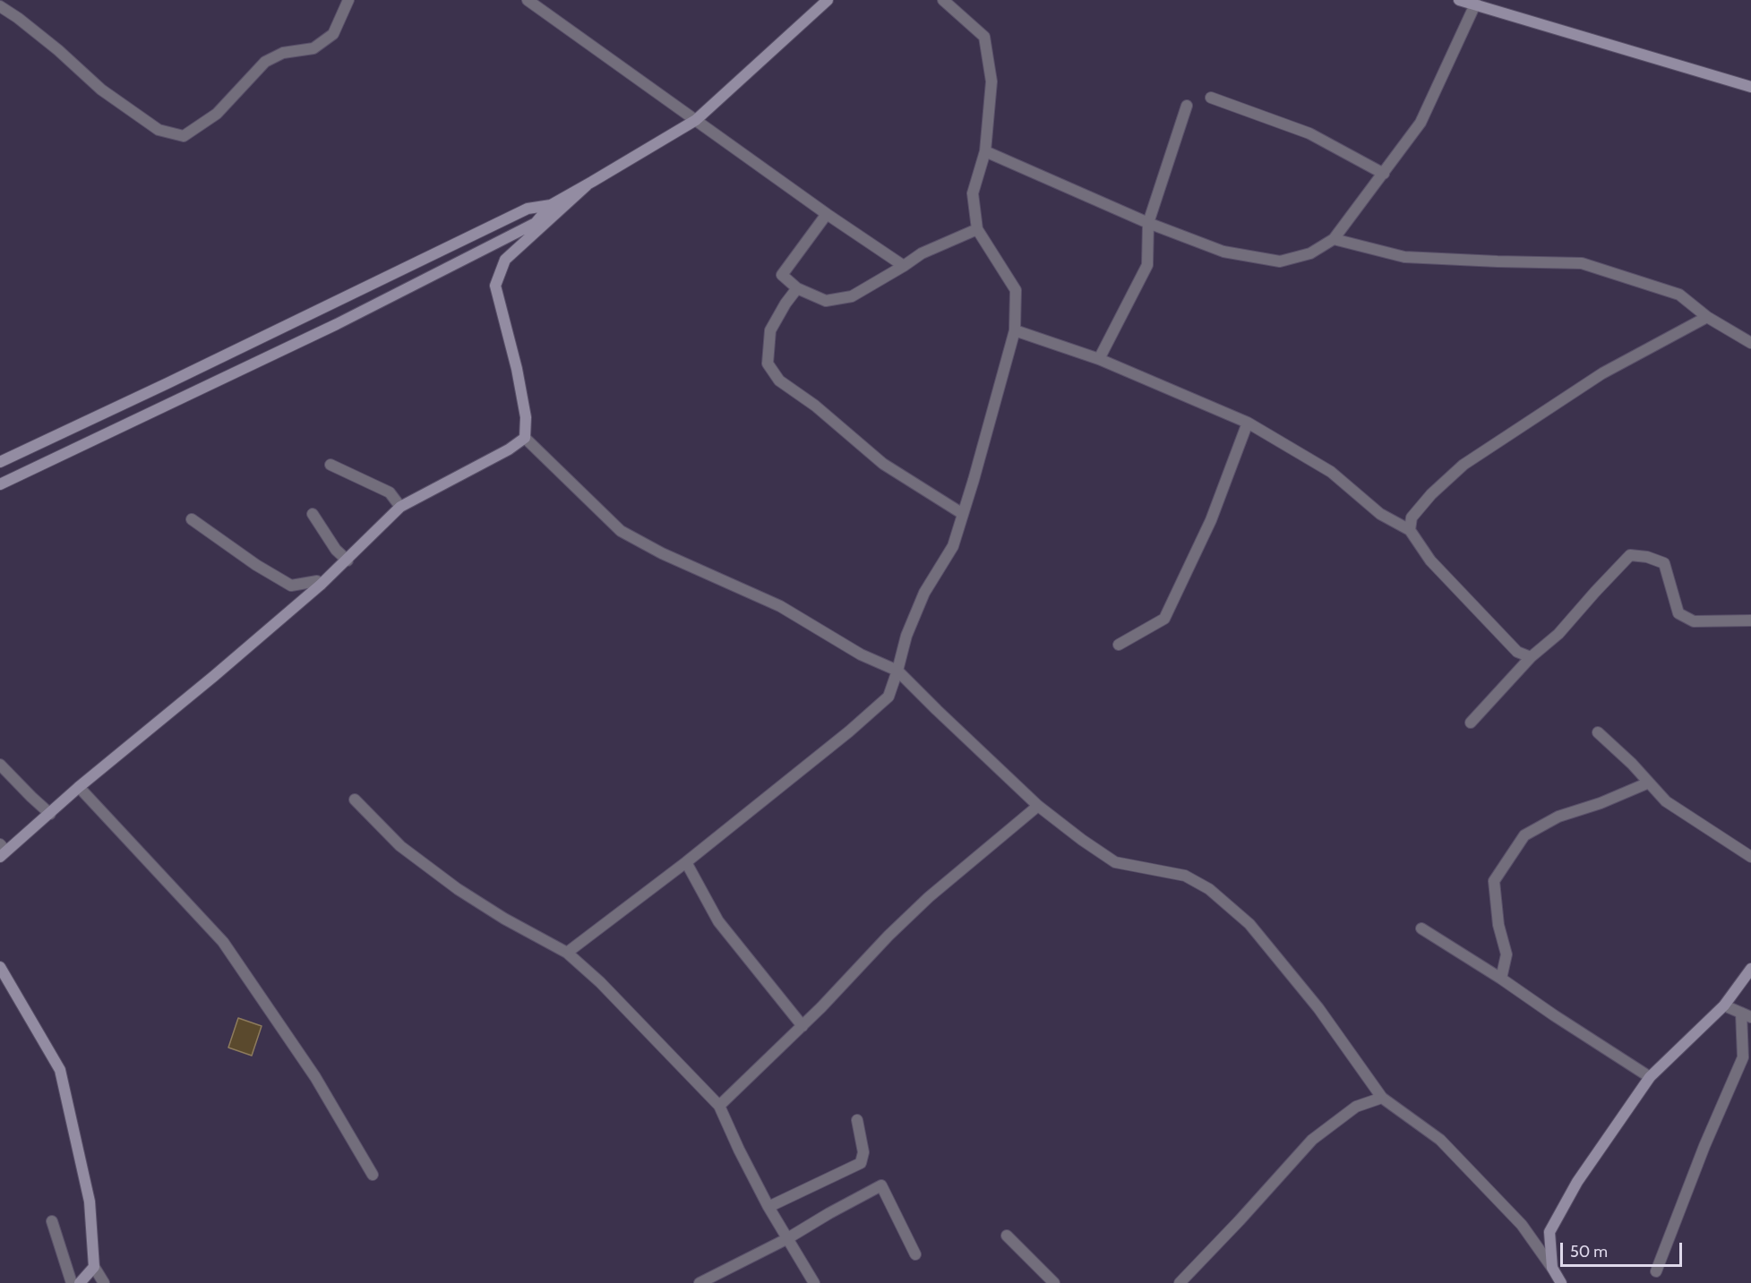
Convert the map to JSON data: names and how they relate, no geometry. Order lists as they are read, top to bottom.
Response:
{
  "scale_bar": "50 m"
}
